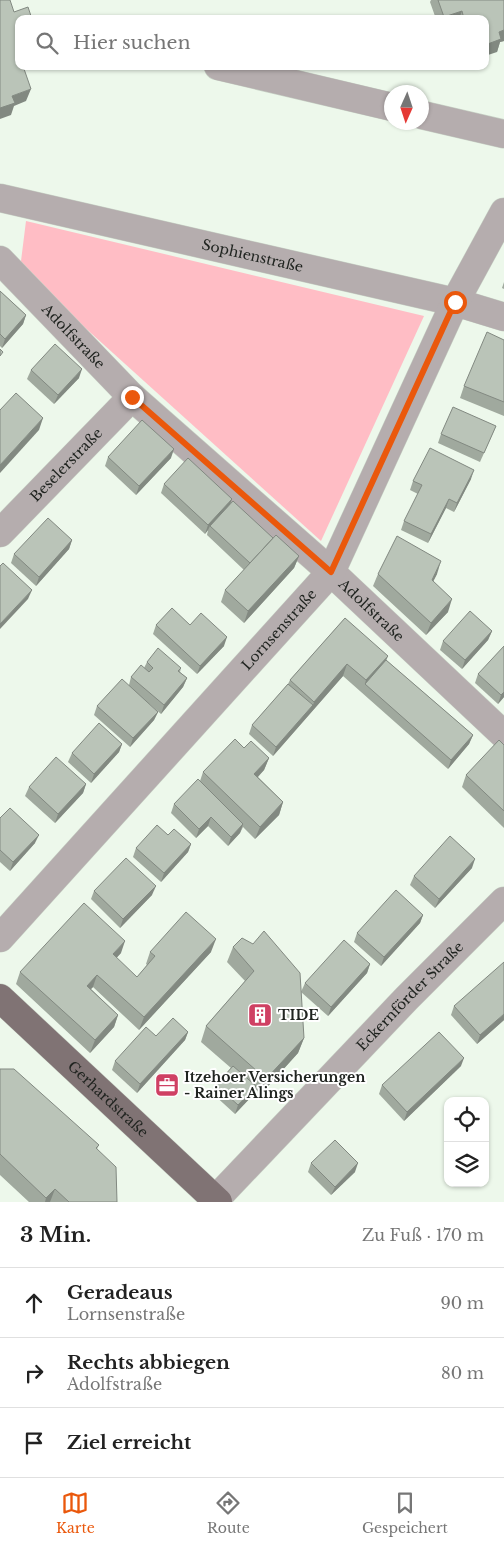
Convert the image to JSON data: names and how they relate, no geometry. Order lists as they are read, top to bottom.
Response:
{
  "streets": {
    "main road": ["Gerhardstraße"],
    "street": [
      "Sophienstraße",
      "Adolfstraße",
      "Beselerstraße",
      "Lornsenstraße",
      "Eckernförder Straße"
    ]
  },
  "crossings": [
    ["Sophienstraße", "Lornsenstraße"],
    ["Adolfstraße", "Beselerstraße"],
    ["Adolfstraße", "Lornsenstraße"],
    ["Eckernförder Straße", "Gerhardstraße"]
  ],
  "places": {
    "building": ["TIDE"],
    "office": ["Itzehoer Versicherungen - Rainer Alings"]
  },
  "north": "bottom",
  "page": {
    "search": "Hier suchen",
    "heading": ["3 Min.", "Zu Fuß · 170 m"],
    "list": [
      ["Geradeaus", "Lornsenstraße", "90 m"],
      ["Rechts abbiegen", "Adolfstraße", "80 m"],
      "Ziel erreicht"
    ],
    "nav": ["Karte", "Route", "Gespeichert"]
  }
}
